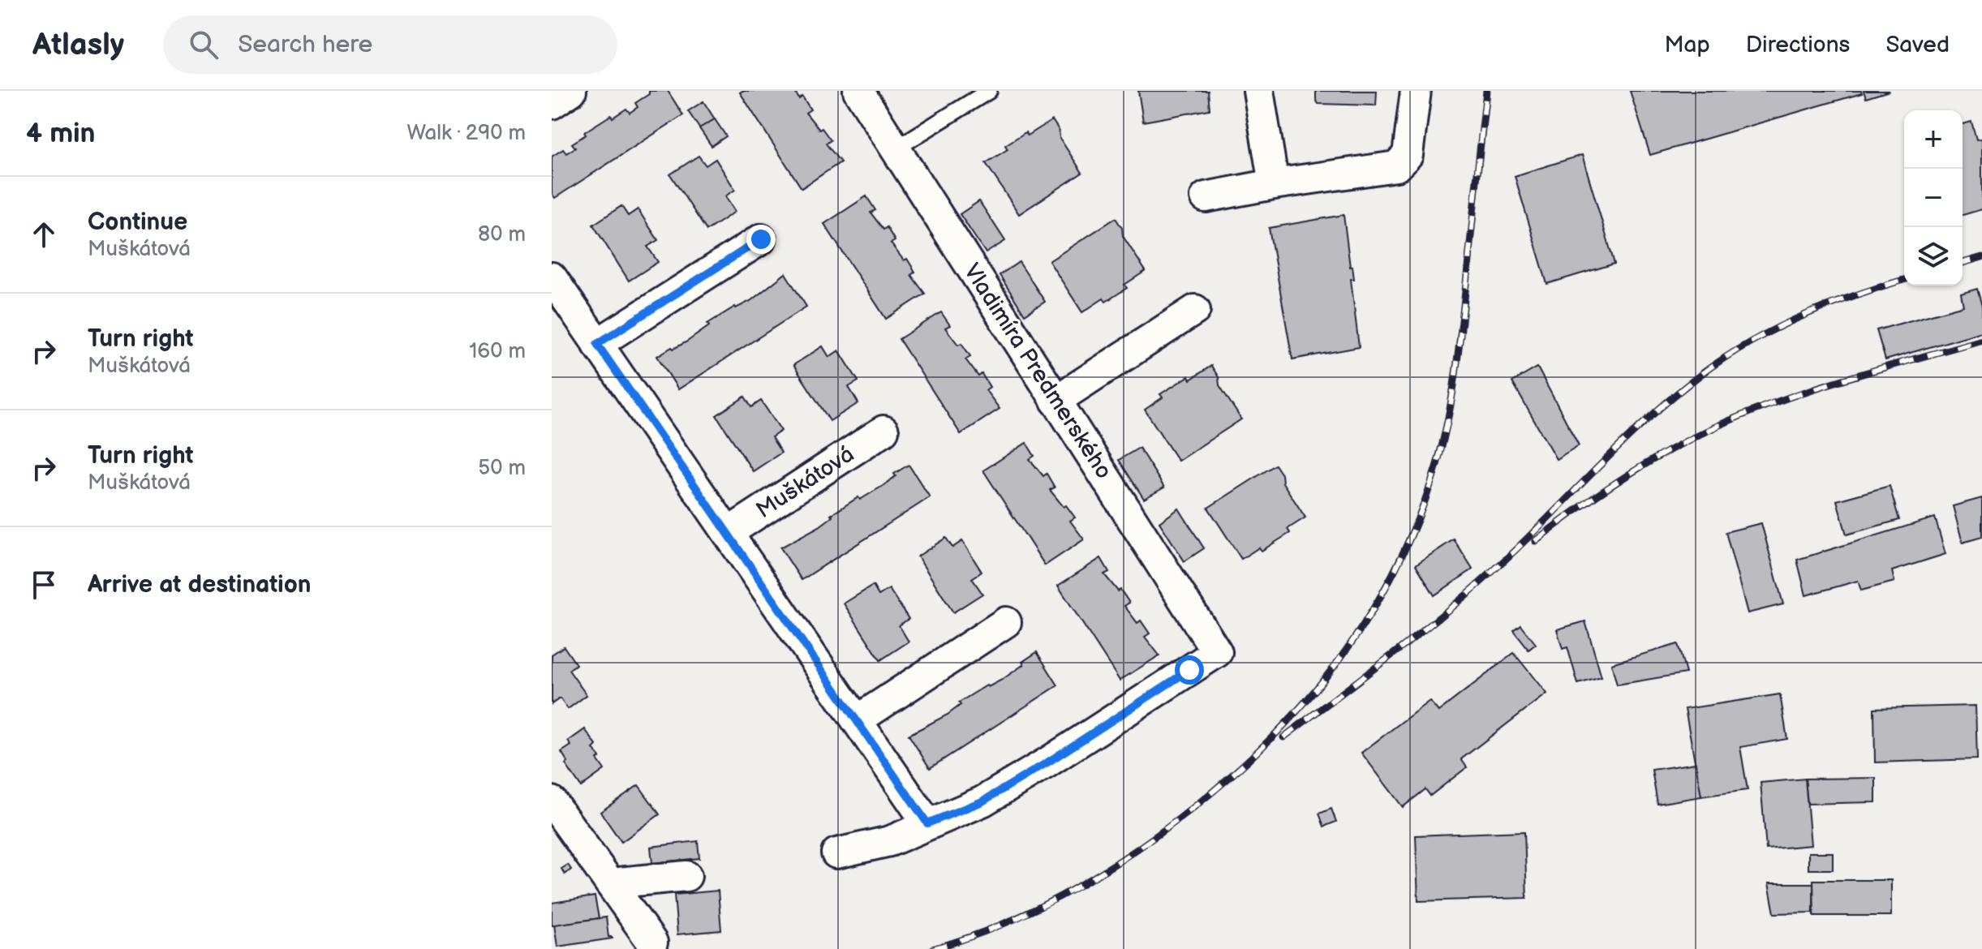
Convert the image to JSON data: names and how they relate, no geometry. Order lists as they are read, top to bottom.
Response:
{
  "streets": {
    "street": ["Vladimíra Predmerského", "Muškátová"]
  },
  "page": {
    "header": "Atlasly",
    "search": "Search here",
    "nav": ["Map", "Directions", "Saved"],
    "heading": ["4 min", "Walk · 290 m"],
    "map_buttons": ["+", "−"],
    "list": [
      ["Continue", "Muškátová", "80 m"],
      ["Turn right", "Muškátová", "160 m"],
      ["Turn right", "Muškátová", "50 m"],
      "Arrive at destination"
    ]
  }
}
